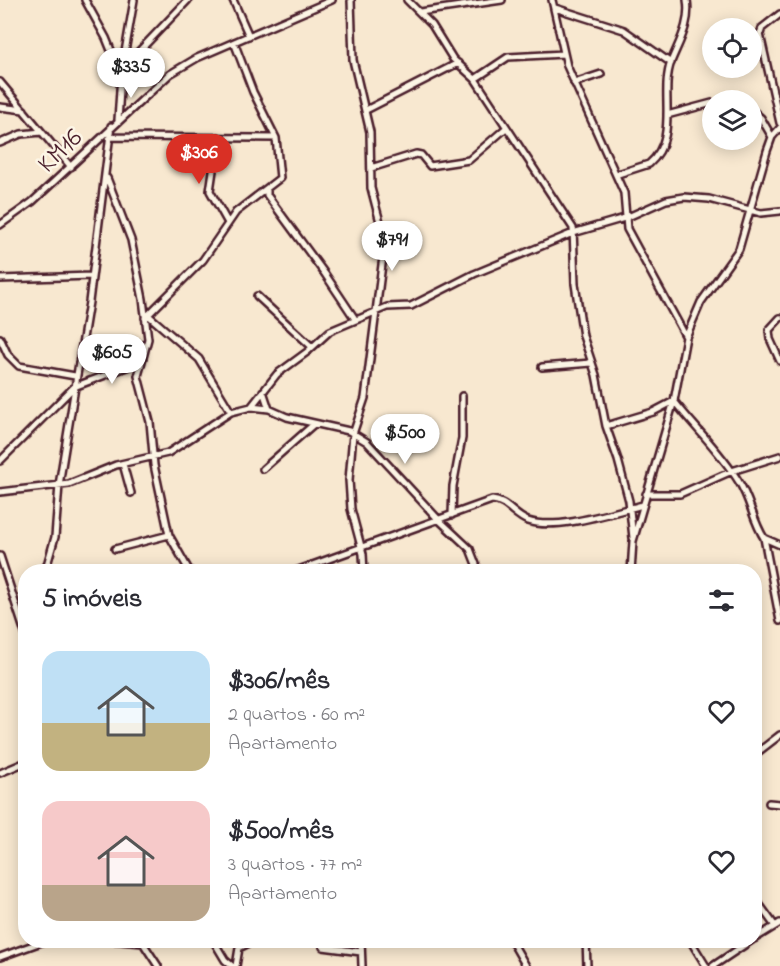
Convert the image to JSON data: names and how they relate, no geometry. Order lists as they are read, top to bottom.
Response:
{
  "streets": {
    "street": ["KM16"]
  },
  "page": {
    "price": [
      "$335",
      "$306",
      "$791",
      "$605",
      "$500"
    ],
    "heading": "5 imóveis",
    "list": [
      {
        "name": "$306/mês",
        "note": "2 quartos · 60 m² · Apartamento"
      },
      {
        "name": "$500/mês",
        "note": "3 quartos · 77 m² · Apartamento"
      }
    ]
  }
}
